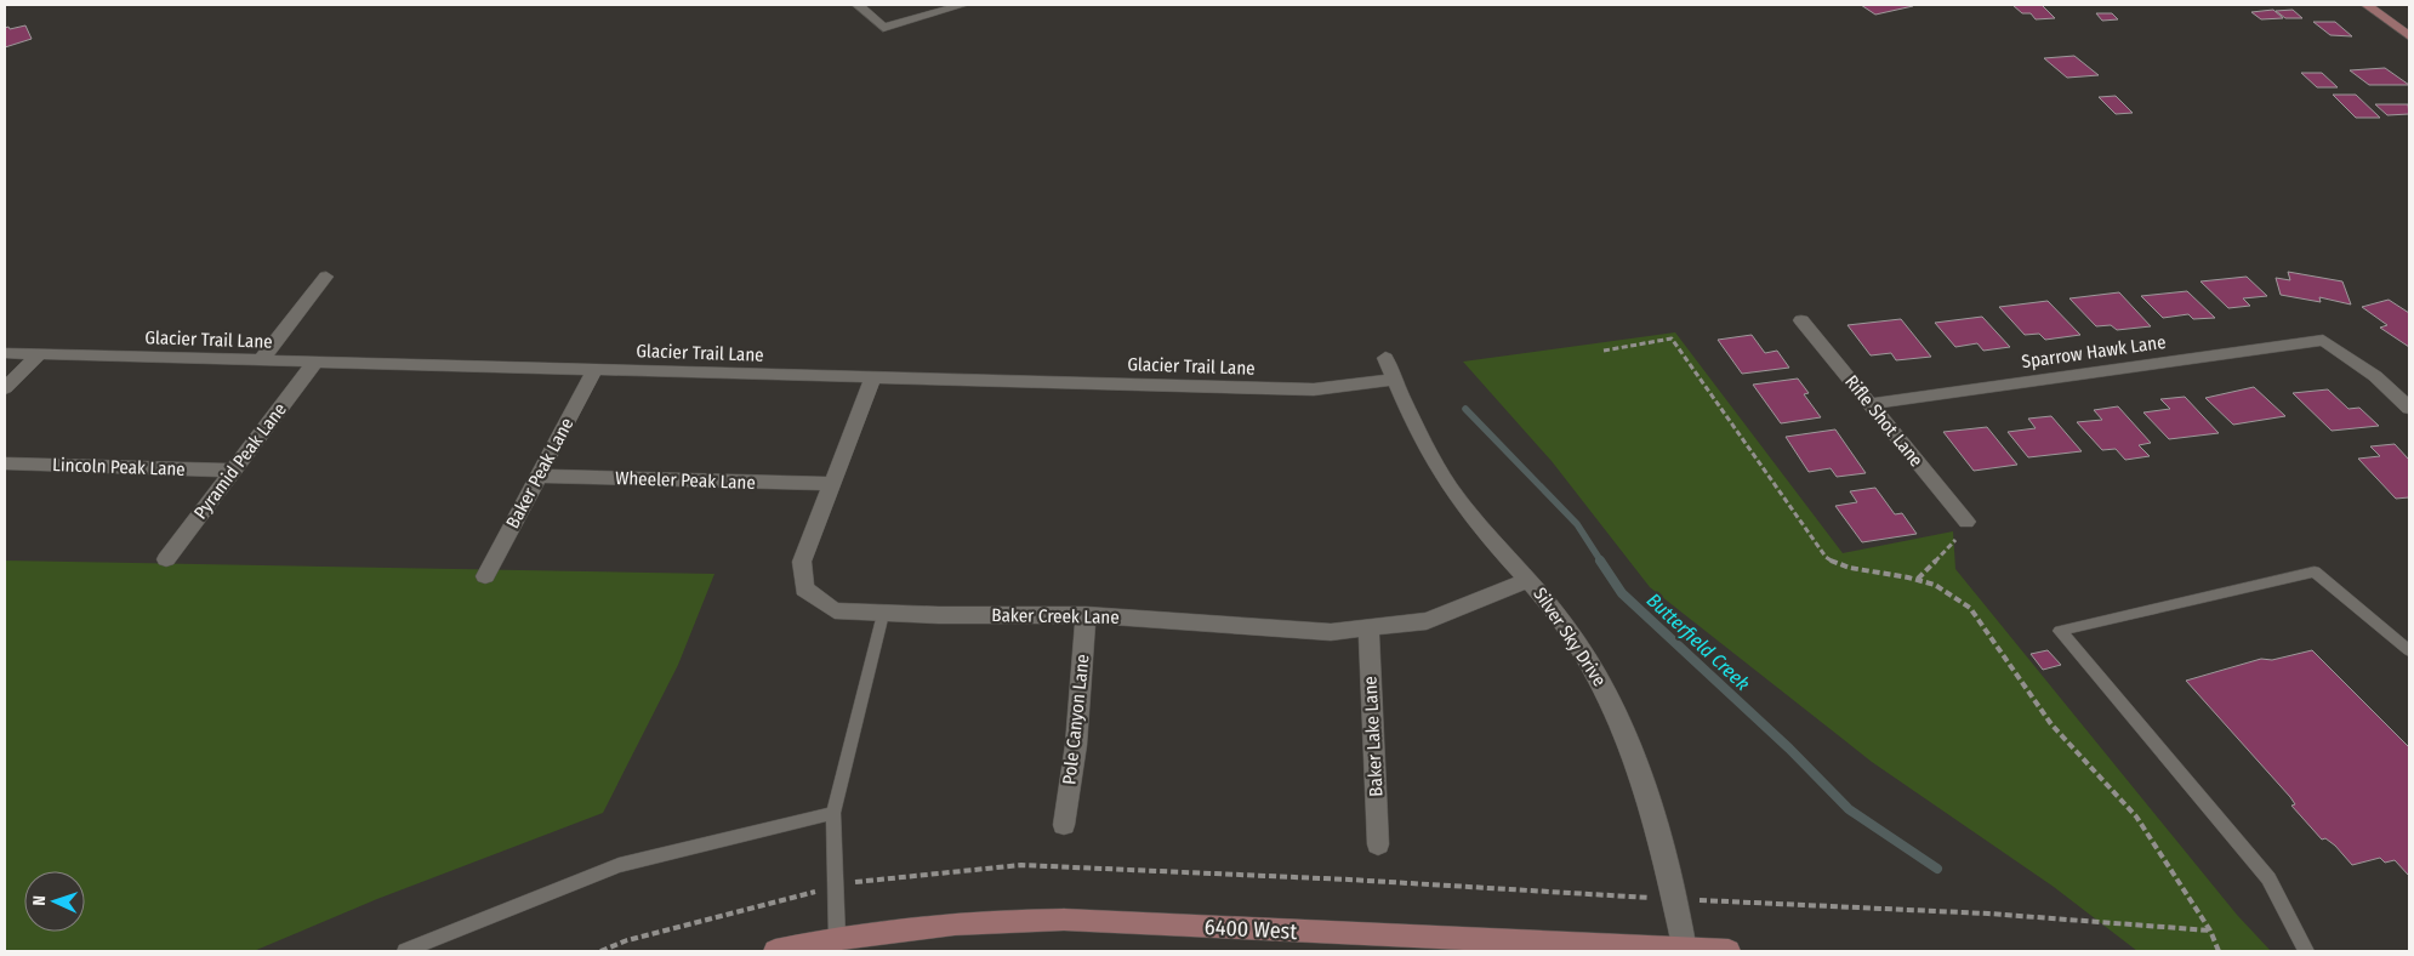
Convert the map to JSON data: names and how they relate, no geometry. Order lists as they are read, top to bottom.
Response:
{
  "streets": {
    "street": [
      "Glacier Trail Lane",
      "Sparrow Hawk Lane",
      "Rifle Shot Lane",
      "Pyramid Peak Lane",
      "Lincoln Peak Lane",
      "Baker Peak Lane",
      "Wheeler Peak Lane",
      "Baker Creek Lane",
      "Silver Sky Drive",
      "Pole Canyon Lane",
      "Baker Lake Lane",
      "6400 West"
    ]
  },
  "crossings": [
    ["Glacier Trail Lane", "Pyramid Peak Lane"],
    ["Glacier Trail Lane", "Baker Peak Lane"],
    ["Glacier Trail Lane", "Baker Creek Lane"],
    ["Glacier Trail Lane", "Silver Sky Drive"],
    ["Sparrow Hawk Lane", "Rifle Shot Lane"],
    ["Pyramid Peak Lane", "Lincoln Peak Lane"],
    ["Baker Peak Lane", "Wheeler Peak Lane"],
    ["Wheeler Peak Lane", "Baker Creek Lane"],
    ["Baker Creek Lane", "Silver Sky Drive"],
    ["Baker Creek Lane", "Pole Canyon Lane"],
    ["Baker Creek Lane", "Baker Lake Lane"],
    ["Silver Sky Drive", "6400 West"]
  ],
  "water": ["Butterfield Creek"],
  "north": "left"
}
